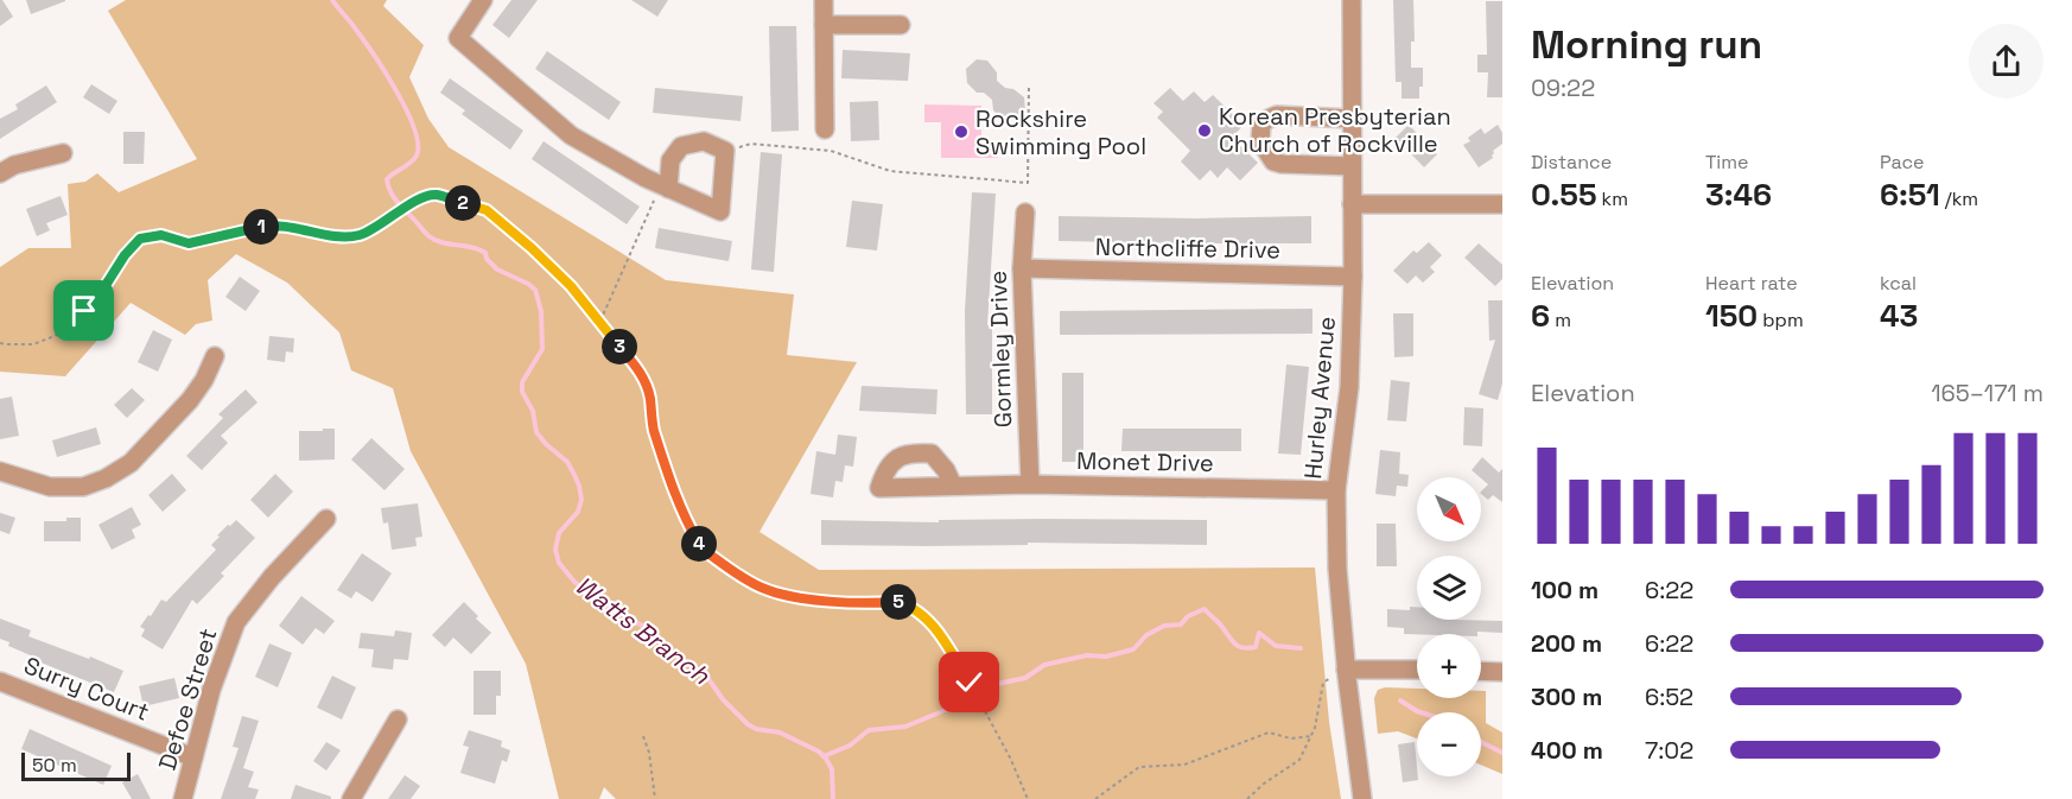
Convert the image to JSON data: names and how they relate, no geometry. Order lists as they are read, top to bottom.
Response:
{
  "streets": {
    "street": [
      "Northcliffe Drive",
      "Gormley Drive",
      "Hurley Avenue",
      "Monet Drive",
      "Surry Court",
      "Defoe Street"
    ]
  },
  "crossings": [
    ["Northcliffe Drive", "Gormley Drive"],
    ["Northcliffe Drive", "Hurley Avenue"],
    ["Gormley Drive", "Monet Drive"],
    ["Hurley Avenue", "Monet Drive"],
    ["Surry Court", "Defoe Street"]
  ],
  "water": ["Watts Branch"],
  "places": ["Korean Presbyterian Church of Rockville", "Rockshire Swimming Pool"],
  "scale_bar": "50 m",
  "north": "bottom right",
  "page": {
    "heading": ["Morning run", "09:22"],
    "stats": [
      ["Distance", "0.55 km"],
      ["Time", "3:46"],
      ["Pace", "6:51 /km"],
      ["Elevation", "6 m"],
      ["Heart rate", "150 bpm"],
      ["kcal", "43"]
    ],
    "pins": [
      "2",
      "1",
      "3",
      "4",
      "5"
    ],
    "chart": ["Elevation", "165–171 m"],
    "map_buttons": ["+", "−"],
    "list": [
      {
        "name": "100 m",
        "note": "6:22"
      },
      {
        "name": "200 m",
        "note": "6:22"
      },
      {
        "name": "300 m",
        "note": "6:52"
      },
      {
        "name": "400 m",
        "note": "7:02"
      }
    ],
    "scale": "50 m"
  }
}
